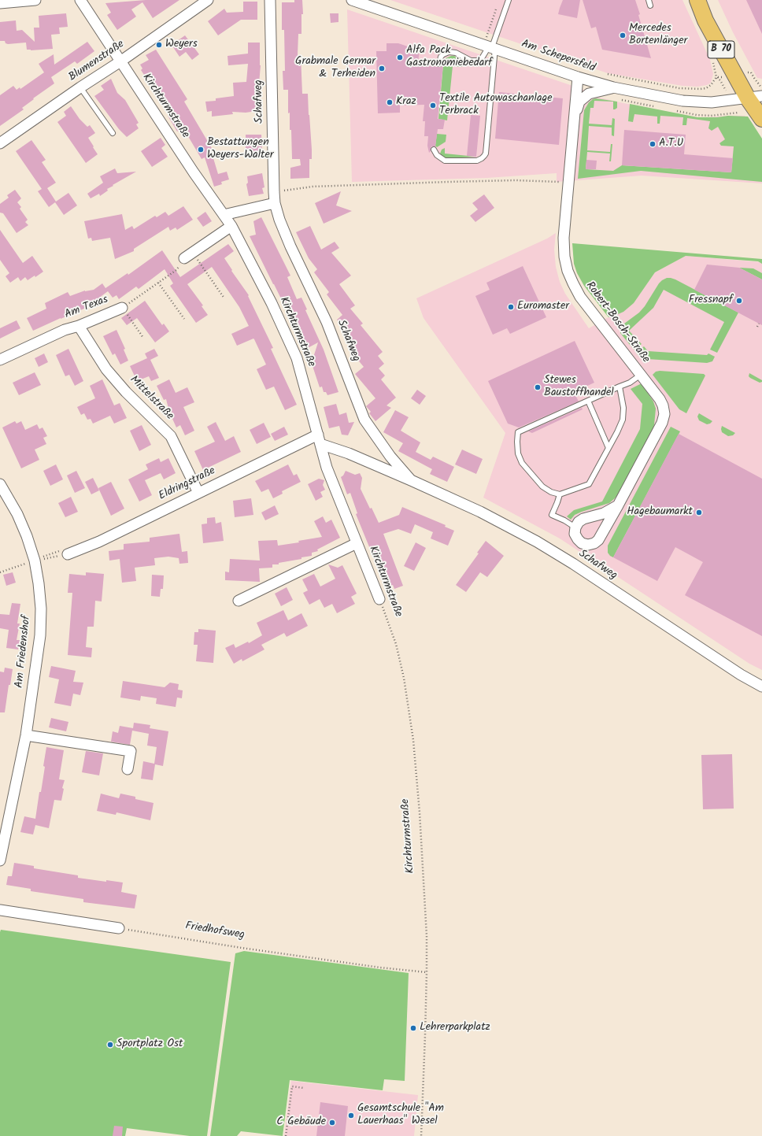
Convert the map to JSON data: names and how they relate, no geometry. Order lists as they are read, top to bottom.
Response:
{
  "streets": {
    "main road": ["B 70"],
    "street": [
      "Am Schepersfeld",
      "Blumenstraße",
      "Schafweg",
      "Kirchturmstraße",
      "Am Texas",
      "Robert-Bosch-Straße",
      "Mittelstraße",
      "Eldringstraße",
      "Am Friedenshof"
    ],
    "path": ["Friedhofsweg"]
  },
  "crossings": [
    ["B 70", "Am Schepersfeld"],
    ["Am Schepersfeld", "Robert-Bosch-Straße"],
    ["Blumenstraße", "Kirchturmstraße"],
    ["Schafweg", "Kirchturmstraße"],
    ["Schafweg", "Eldringstraße"],
    ["Kirchturmstraße", "Eldringstraße"],
    ["Kirchturmstraße", "Friedhofsweg"],
    ["Am Texas", "Mittelstraße"],
    ["Mittelstraße", "Eldringstraße"]
  ],
  "places": [
    "Mercedes Bortenlänger",
    "Weyers",
    "Alfa Pack Gastronomiebedarf",
    "Grabmale Germar & Terheiden",
    "Kraz",
    "Textile Autowaschanlage Terbrack",
    "A.T.U",
    "Bestattungen Weyers-Walter",
    "Fressnapf",
    "Euromaster",
    "Stewes Baustoffhandel",
    "Hagebaumarkt",
    "Lehrerparkplatz",
    "Sportplatz Ost",
    "Gesamtschule \"Am Lauerhaas\" Wesel",
    "C Gebäude"
  ]
}
